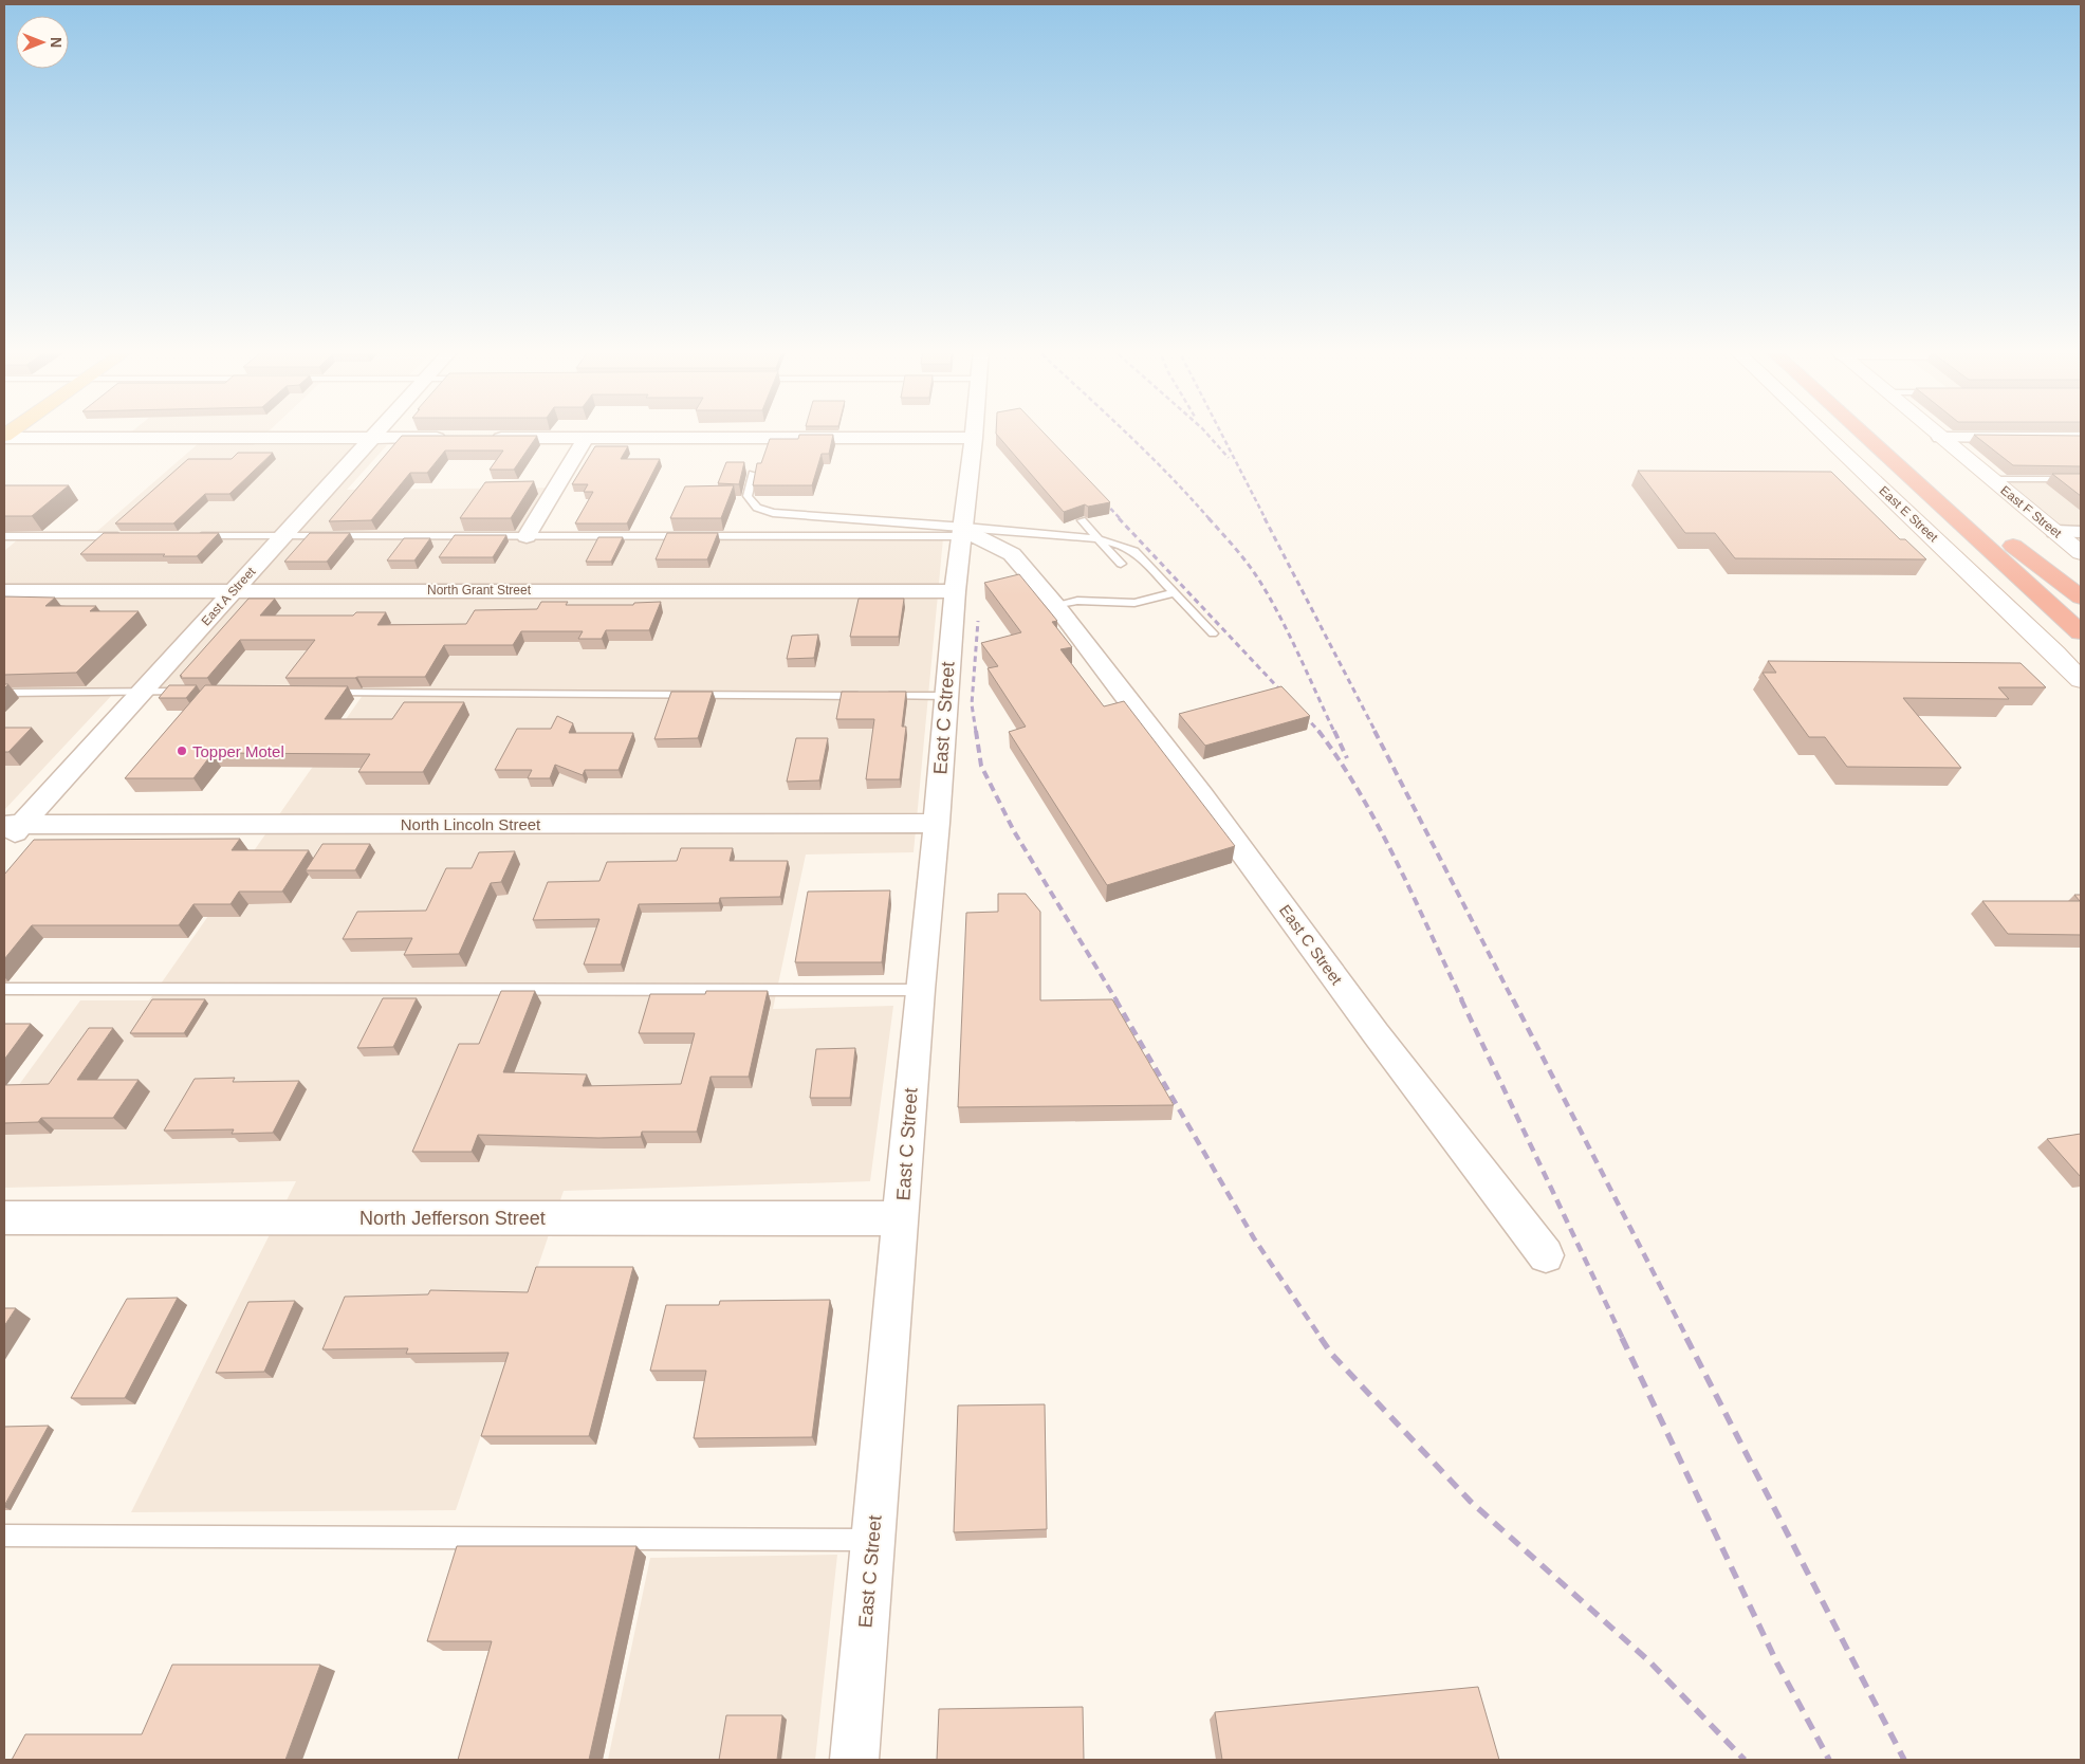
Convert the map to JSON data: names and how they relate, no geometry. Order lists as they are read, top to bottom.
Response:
{
  "streets": {
    "main road": ["East F Street", "East E Street"],
    "street": [
      "North Grant Street",
      "East A Street",
      "East C Street",
      "North Lincoln Street",
      "North Jefferson Street"
    ]
  },
  "crossings": [
    ["North Grant Street", "East A Street"],
    ["North Grant Street", "East C Street"],
    ["East A Street", "North Lincoln Street"],
    ["East C Street", "North Lincoln Street"],
    ["East C Street", "North Jefferson Street"]
  ],
  "places": ["Topper Motel"],
  "north": "right"
}
